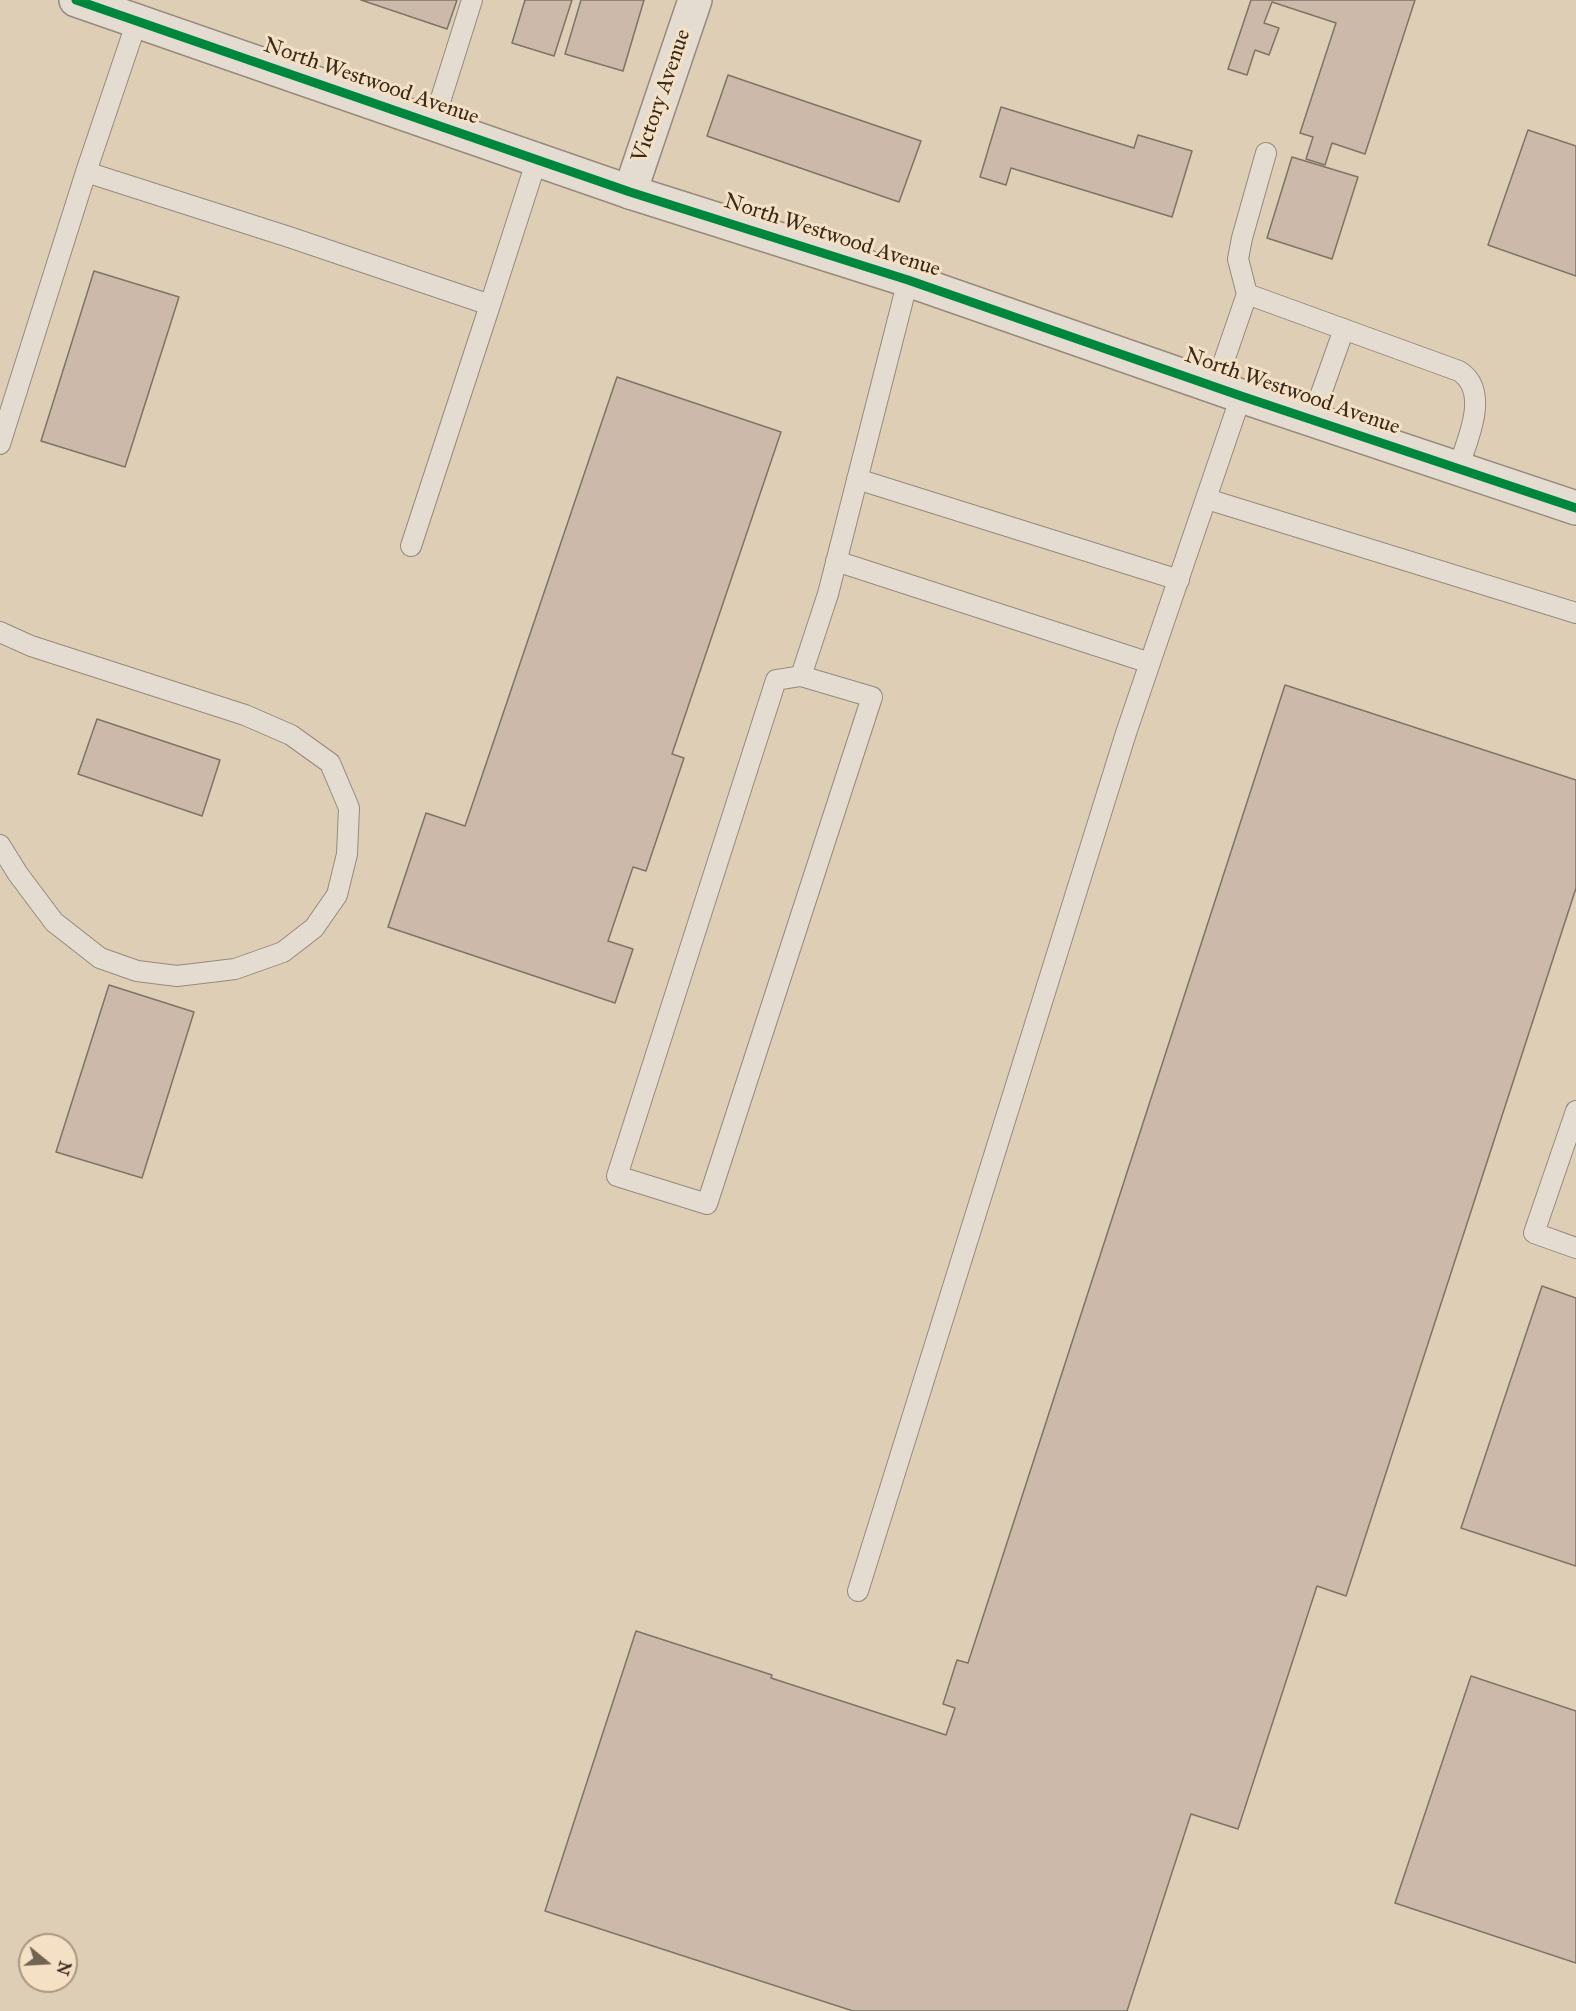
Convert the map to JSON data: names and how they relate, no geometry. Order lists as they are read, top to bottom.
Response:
{
  "streets": {
    "street": ["North Westwood Avenue", "Victory Avenue"]
  },
  "crossings": [
    ["North Westwood Avenue", "Victory Avenue"]
  ],
  "north": "right"
}
